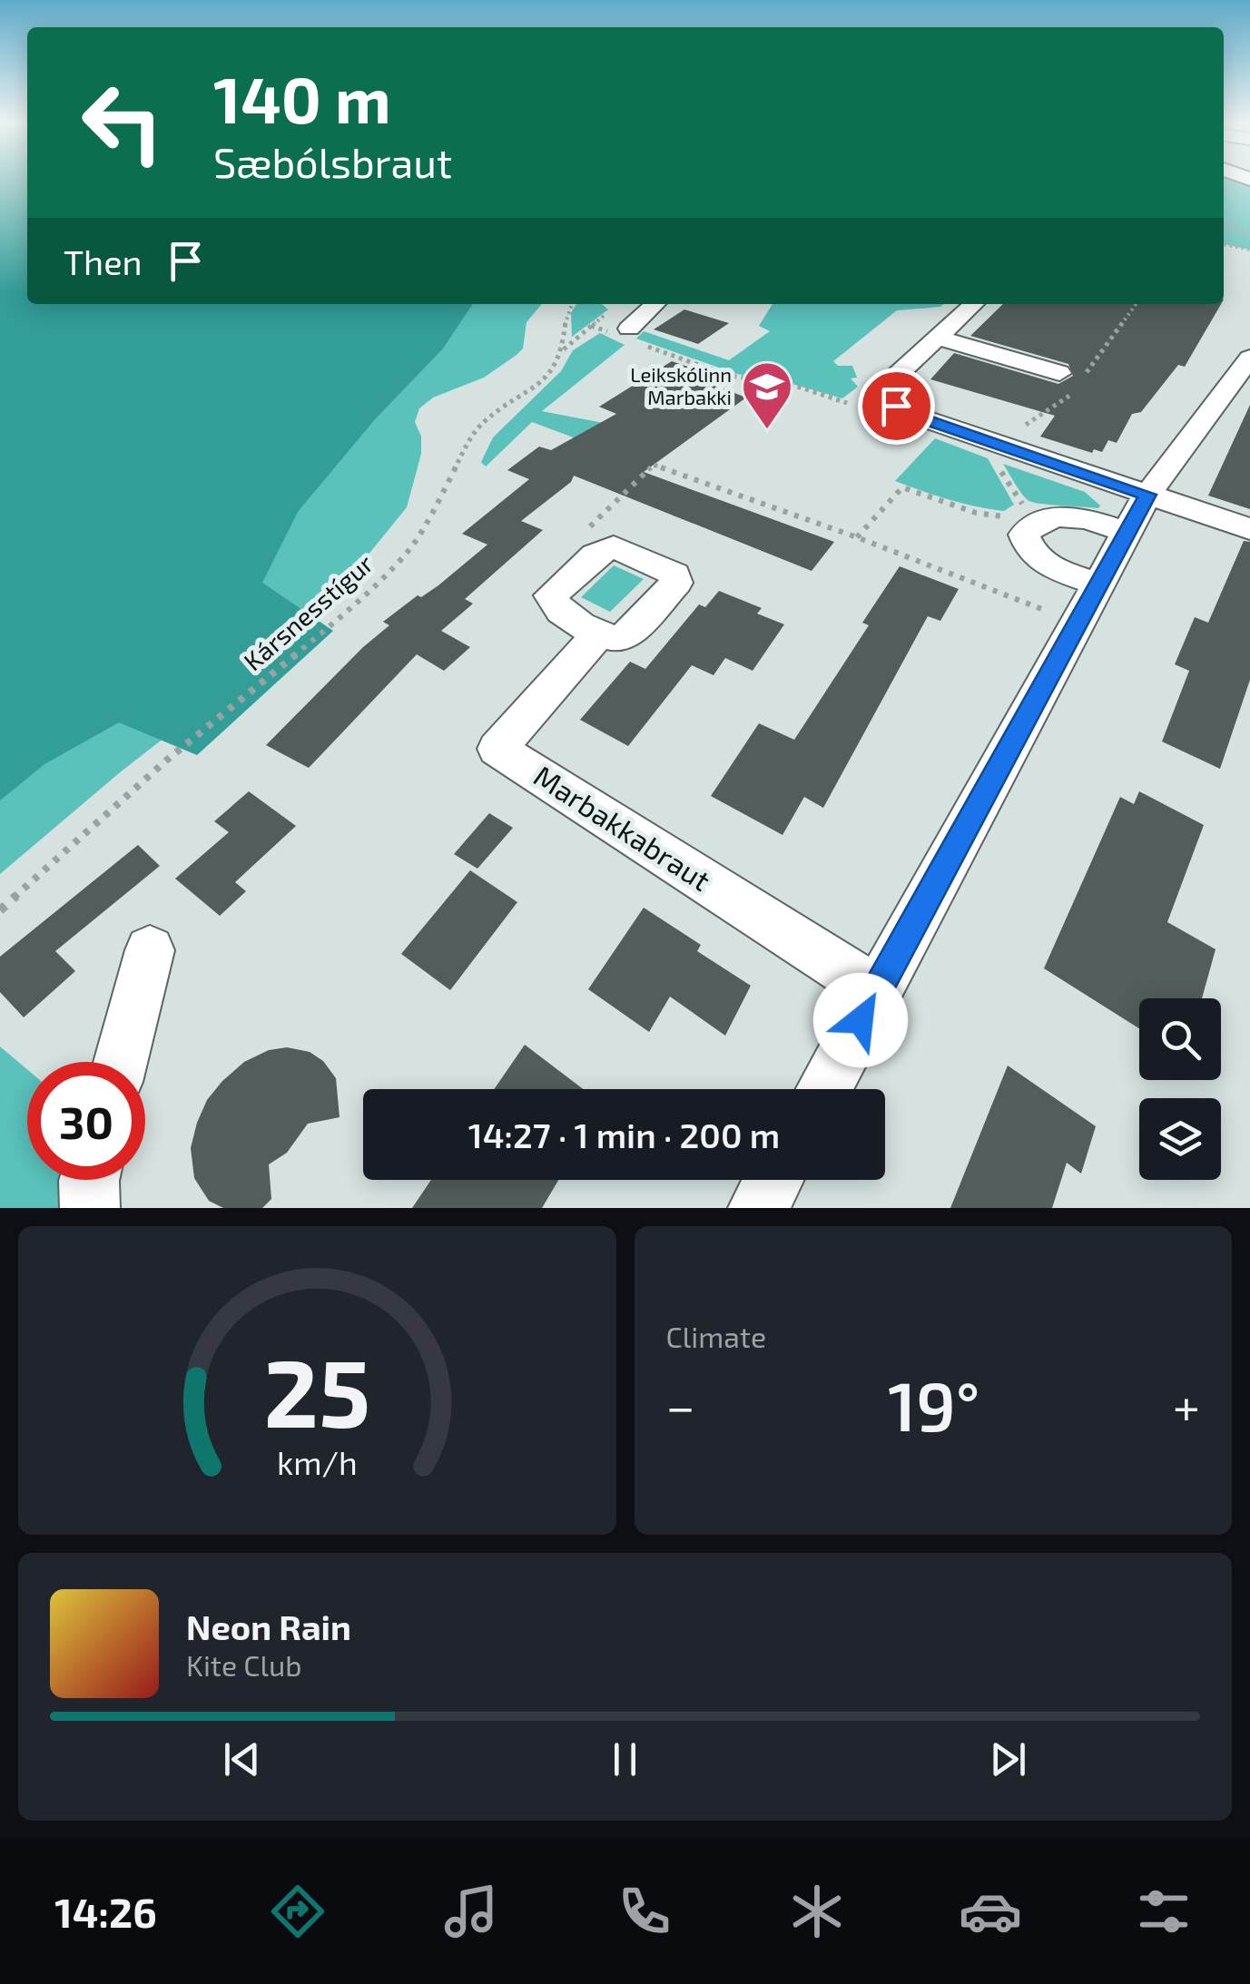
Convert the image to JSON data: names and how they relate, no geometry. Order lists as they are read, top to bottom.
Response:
{
  "streets": {
    "street": ["Marbakkabraut"],
    "path": ["Kársnesstígur"]
  },
  "places": {
    "school or university": ["Leikskólinn Marbakki"]
  },
  "page": {
    "turn": ["140 m", "Sæbólsbraut"],
    "then": "Then",
    "limit": "30",
    "trip": "14:27 · 1 min · 200 m",
    "tile": "Climate",
    "heat": ["−", "19°", "+"],
    "song": ["Neon Rain", "Kite Club"],
    "tabs": "14:26",
    "gauge": ["25", "km/h"]
  }
}
